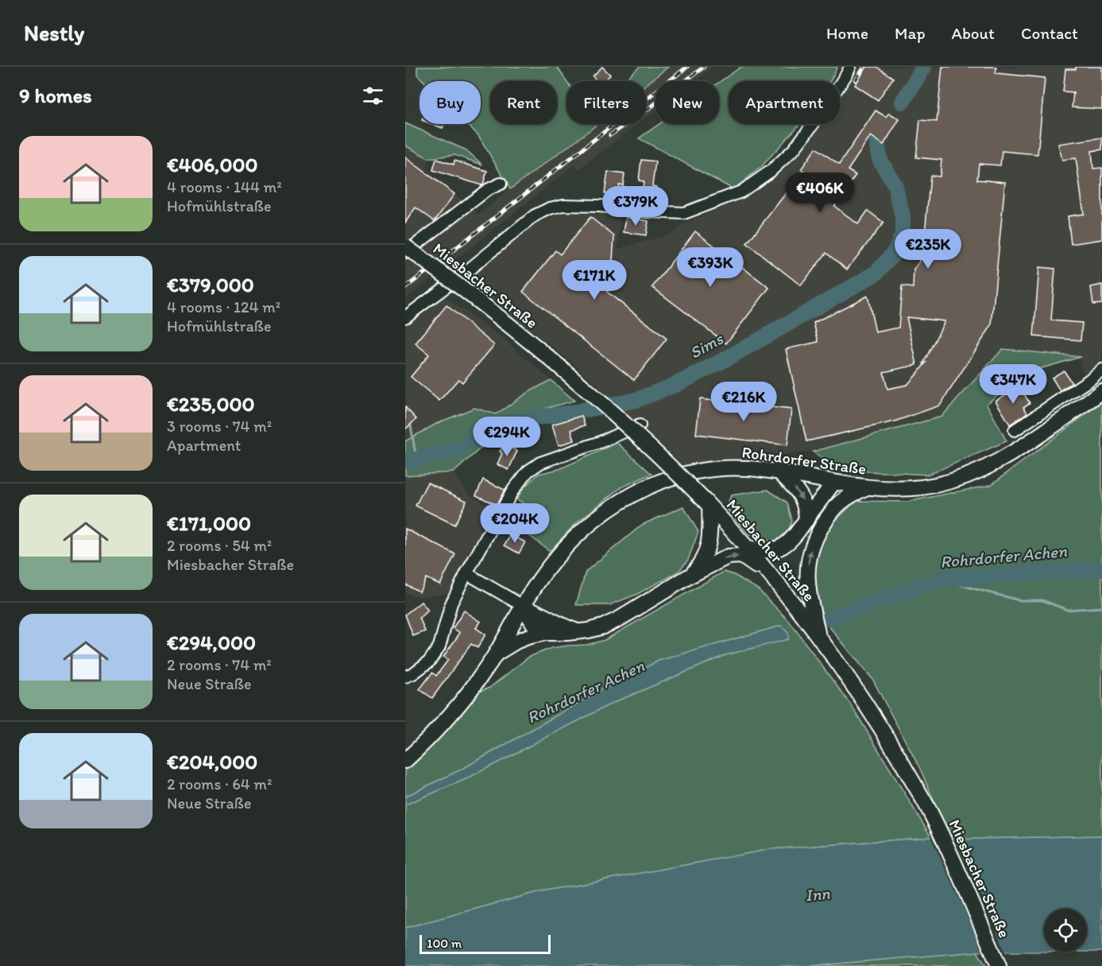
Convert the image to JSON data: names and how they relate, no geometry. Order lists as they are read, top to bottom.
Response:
{
  "streets": {
    "main road": ["Miesbacher Straße", "Rohrdorfer Straße"]
  },
  "water": ["Sims", "Rohrdorfer Achen", "Inn"],
  "scale_bar": "100 m",
  "page": {
    "header": "Nestly",
    "nav": [
      "Home",
      "Map",
      "About",
      "Contact"
    ],
    "heading": "9 homes",
    "chip": [
      "Buy",
      "Rent",
      "Filters",
      "New",
      "Apartment"
    ],
    "list": [
      {
        "name": "€406,000",
        "note": "4 rooms · 144 m² · Hofmühlstraße"
      },
      {
        "name": "€379,000",
        "note": "4 rooms · 124 m² · Hofmühlstraße"
      },
      {
        "name": "€235,000",
        "note": "3 rooms · 74 m² · Apartment"
      },
      {
        "name": "€171,000",
        "note": "2 rooms · 54 m² · Miesbacher Straße"
      },
      {
        "name": "€294,000",
        "note": "2 rooms · 74 m² · Neue Straße"
      },
      {
        "name": "€204,000",
        "note": "2 rooms · 64 m² · Neue Straße"
      }
    ],
    "price": [
      "€406K",
      "€379K",
      "€235K",
      "€393K",
      "€171K",
      "€347K",
      "€216K",
      "€294K",
      "€204K"
    ],
    "scale": "100 m"
  }
}
